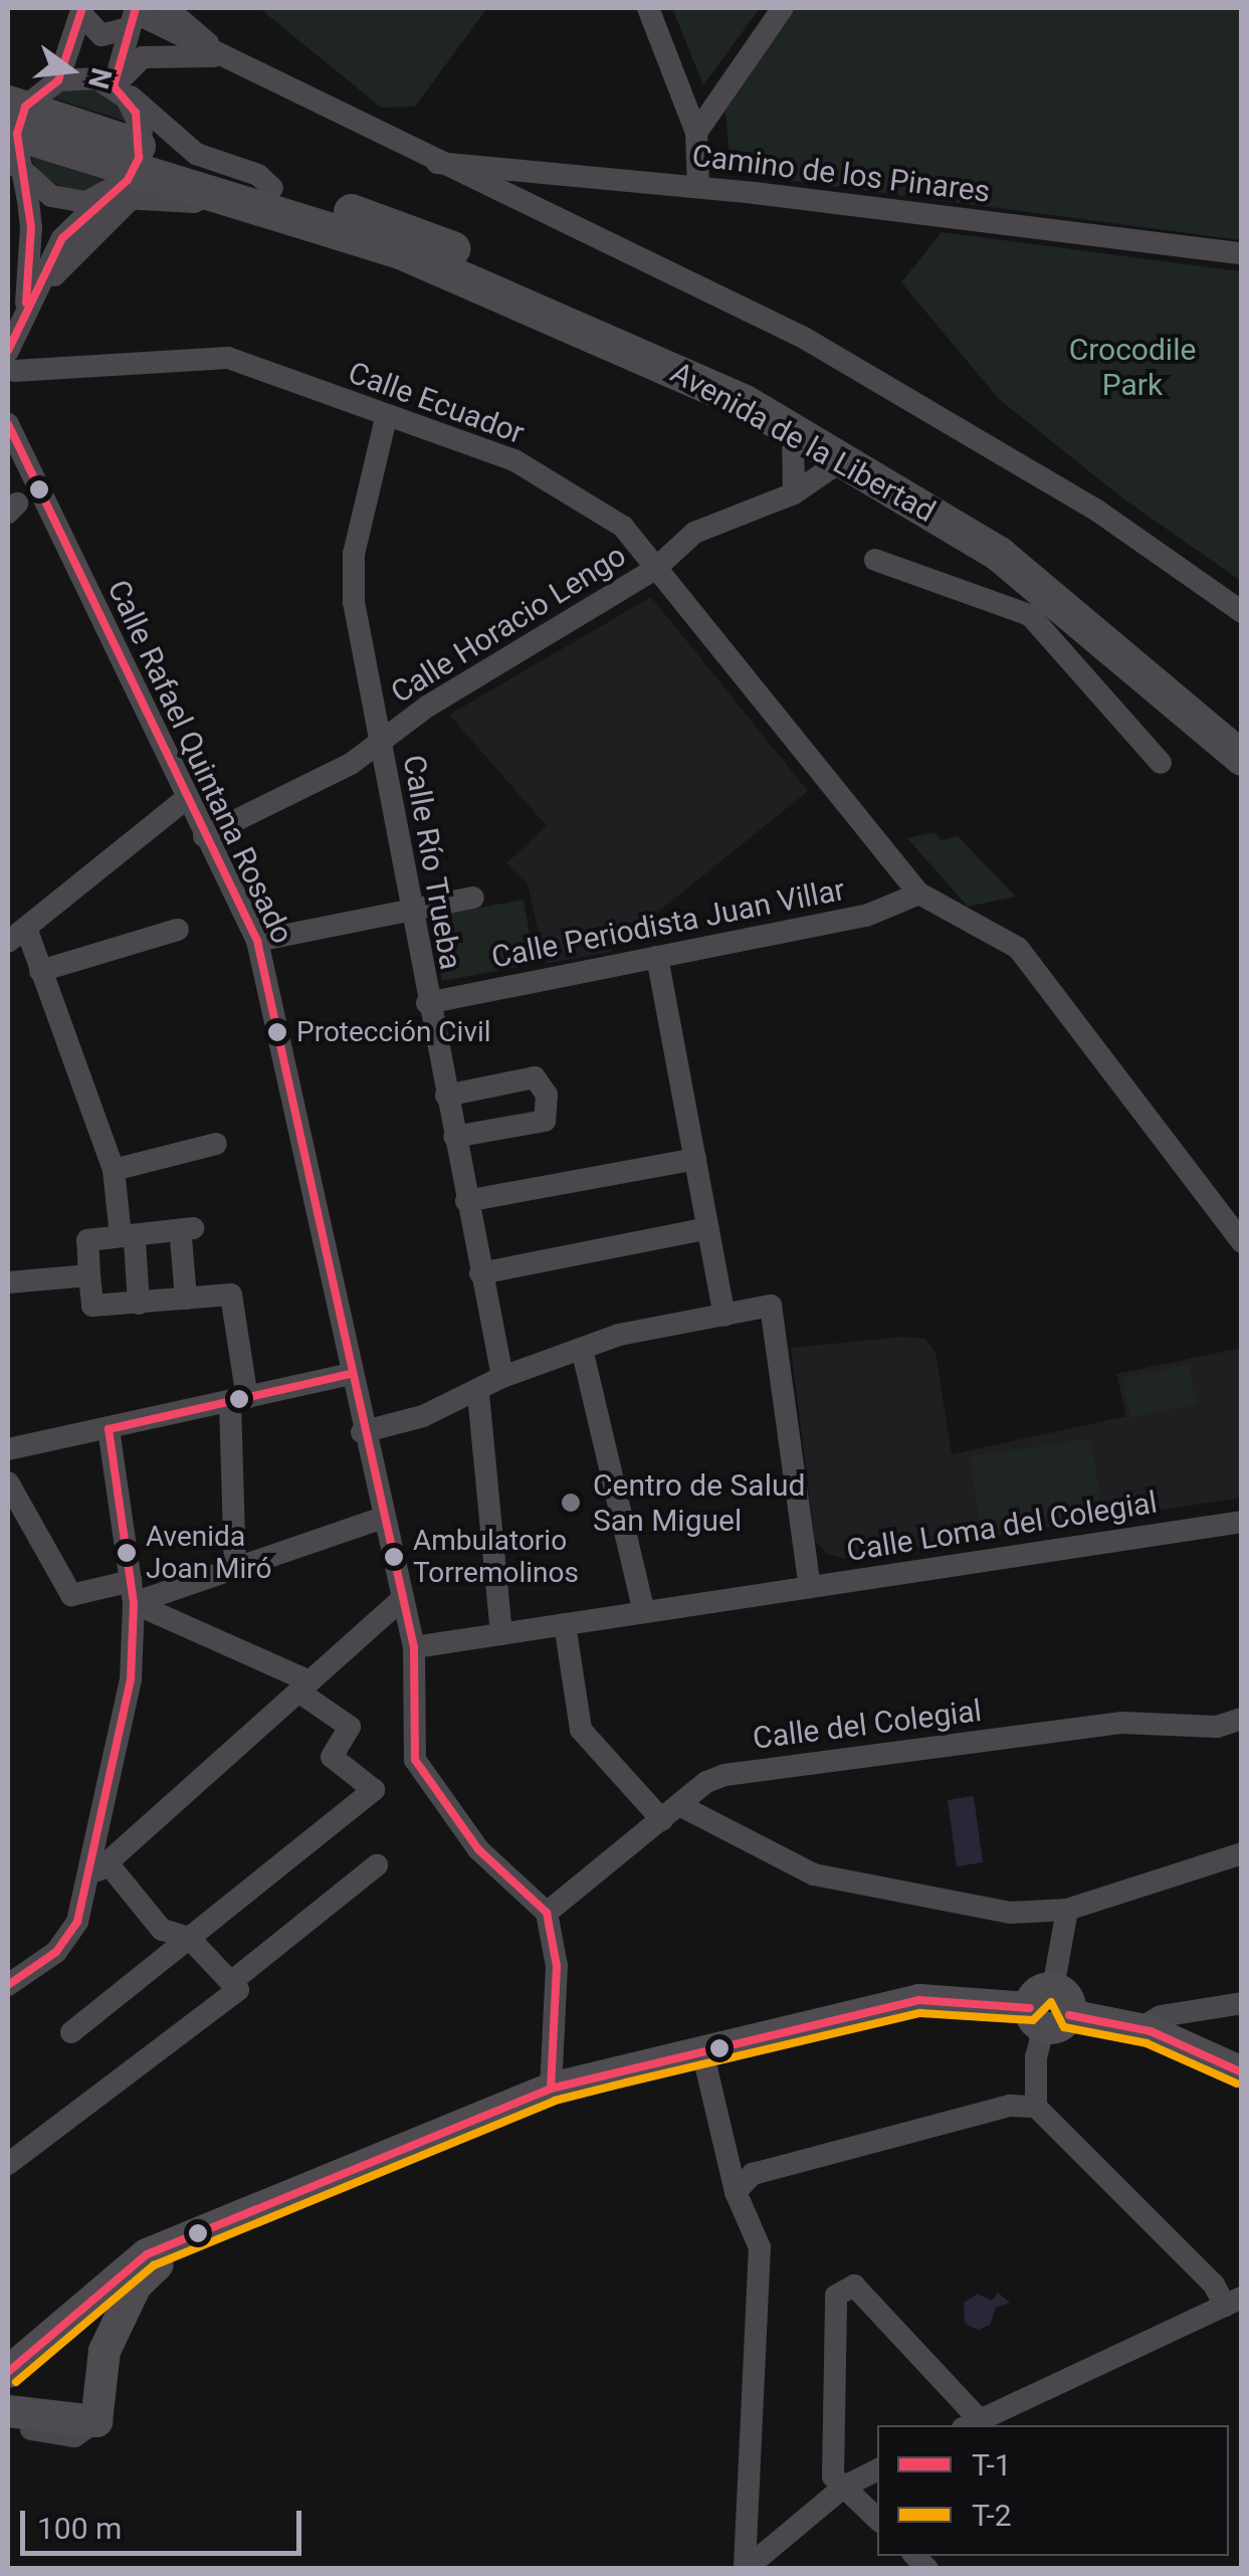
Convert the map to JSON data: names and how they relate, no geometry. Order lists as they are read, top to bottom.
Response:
{
  "streets": {
    "main road": ["Avenida de la Libertad"],
    "street": [
      "Camino de los Pinares",
      "Calle Ecuador",
      "Calle Horacio Lengo",
      "Calle Rafael Quintana Rosado",
      "Calle Río Trueba",
      "Calle Periodista Juan Villar",
      "Calle Loma del Colegial",
      "Calle del Colegial"
    ]
  },
  "crossings": [
    ["Calle Ecuador", "Calle Horacio Lengo"],
    ["Calle Ecuador", "Calle Río Trueba"],
    ["Calle Ecuador", "Calle Periodista Juan Villar"],
    ["Avenida de la Libertad", "Calle Horacio Lengo"],
    ["Calle Horacio Lengo", "Calle Rafael Quintana Rosado"],
    ["Calle Horacio Lengo", "Calle Río Trueba"],
    ["Calle Rafael Quintana Rosado", "Calle Loma del Colegial"],
    ["Calle Rafael Quintana Rosado", "Calle del Colegial"],
    ["Calle Río Trueba", "Calle Periodista Juan Villar"]
  ],
  "parks": ["Crocodile Park"],
  "places": [
    "Protección Civil",
    "Centro de Salud San Miguel",
    "Avenida Joan Miró",
    "Ambulatorio Torremolinos"
  ],
  "lines": ["transit line T-1", "transit line T-2"],
  "legend": ["T-1", "T-2"],
  "scale_bar": "100 m",
  "north": "right"
}
